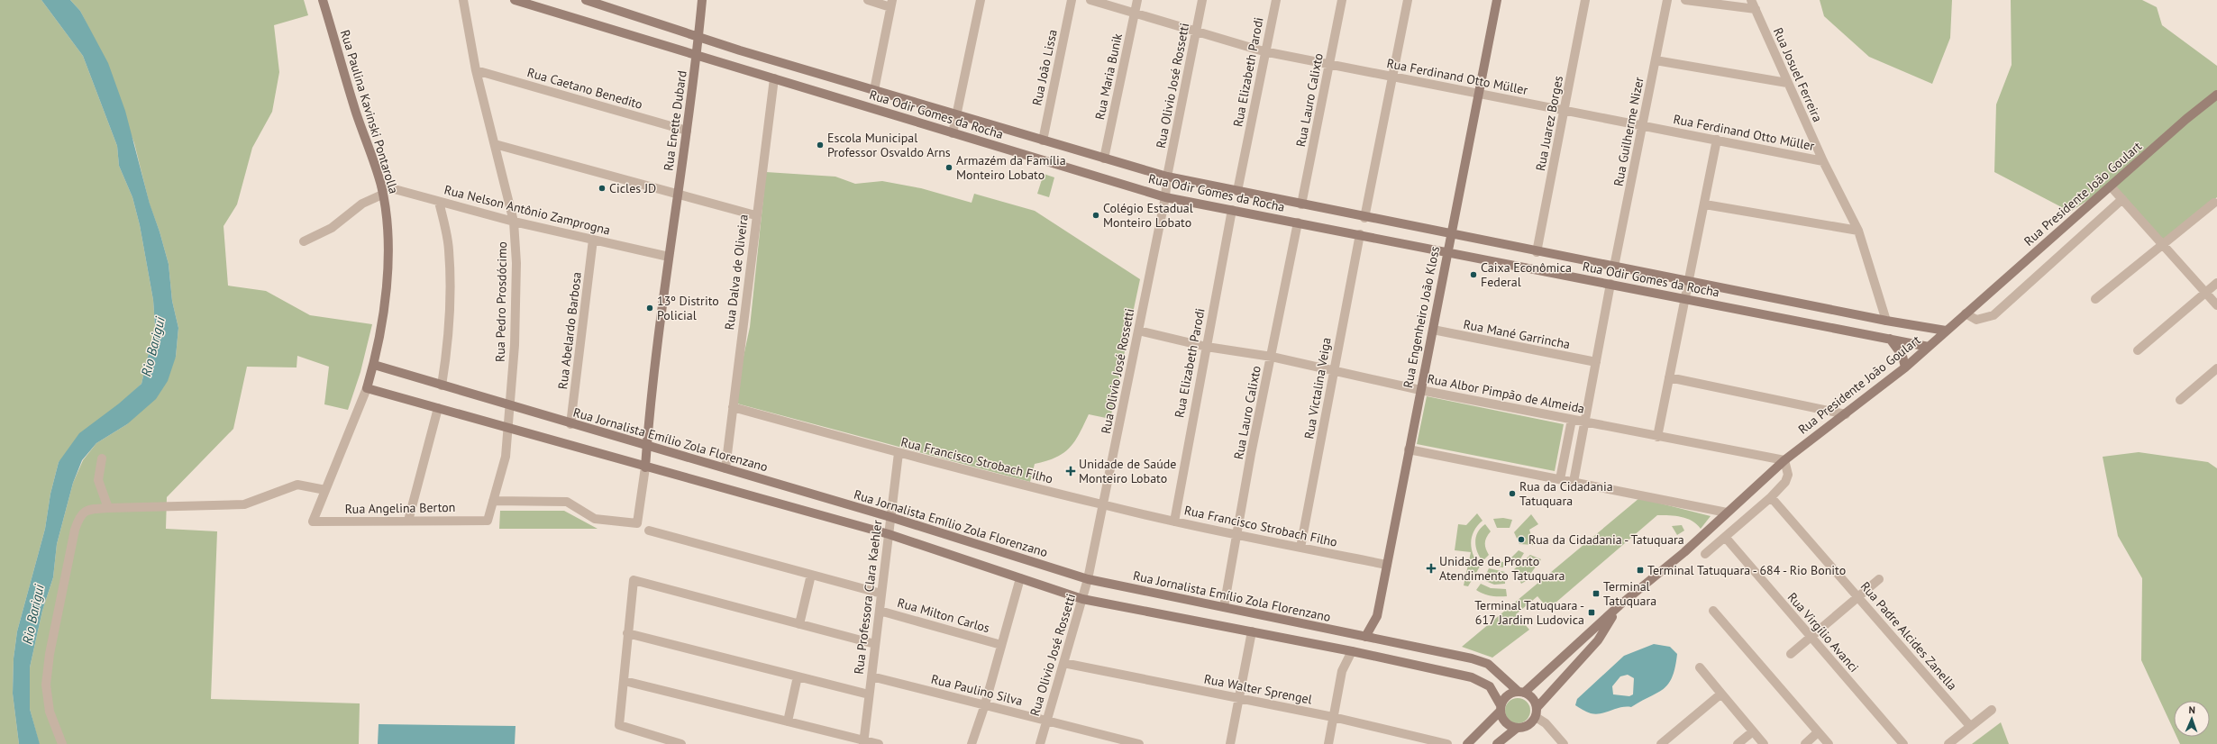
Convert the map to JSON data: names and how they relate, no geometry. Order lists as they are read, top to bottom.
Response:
{
  "streets": {
    "street": [
      "Rua João Lissa",
      "Rua Elizabeth Parodi",
      "Rua Josuel Ferreira",
      "Rua Maria Bunik",
      "Rua Ferdinand Otto Müller",
      "Rua Olivio José Rossetti",
      "Rua Caetano Benedito",
      "Rua Lauro Calixto",
      "Rua Paulina Kavinski Pontarolla",
      "Rua Odir Gomes da Rocha",
      "Rua Enette Dubard",
      "Rua Juarez Borges",
      "Rua Guilherme Nizer",
      "Rua Presidente João Goulart",
      "Rua Nelson Antônio Zamprogna",
      "Rua Dalva de Oliveira",
      "Rua Pedro Prosdócimo",
      "Rua Engenheiro João Kloss",
      "Rua Abelardo Barbosa",
      "Rua Mané Garrincha",
      "Rua Victalina Veiga",
      "Rua Albor Pimpão de Almeida",
      "Rua Jornalista Emílio Zola Florenzano",
      "Rua Francisco Strobach Filho",
      "Rua Angelina Berton",
      "Rua Professora Clara Kaehler",
      "Rua Milton Carlos",
      "Rua Virgílio Avanci",
      "Rua Padre Alcides Zanella",
      "Rua Walter Sprengel",
      "Rua Paulino Silva"
    ]
  },
  "crossings": [
    ["Rua João Lissa", "Rua Odir Gomes da Rocha"],
    ["Rua Elizabeth Parodi", "Rua Ferdinand Otto Müller"],
    ["Rua Elizabeth Parodi", "Rua Odir Gomes da Rocha"],
    ["Rua Elizabeth Parodi", "Rua Albor Pimpão de Almeida"],
    ["Rua Elizabeth Parodi", "Rua Francisco Strobach Filho"],
    ["Rua Josuel Ferreira", "Rua Ferdinand Otto Müller"],
    ["Rua Josuel Ferreira", "Rua Odir Gomes da Rocha"],
    ["Rua Maria Bunik", "Rua Ferdinand Otto Müller"],
    ["Rua Maria Bunik", "Rua Odir Gomes da Rocha"],
    ["Rua Ferdinand Otto Müller", "Rua Olivio José Rossetti"],
    ["Rua Ferdinand Otto Müller", "Rua Lauro Calixto"],
    ["Rua Ferdinand Otto Müller", "Rua Juarez Borges"],
    ["Rua Ferdinand Otto Müller", "Rua Guilherme Nizer"],
    ["Rua Ferdinand Otto Müller", "Rua Engenheiro João Kloss"],
    ["Rua Olivio José Rossetti", "Rua Odir Gomes da Rocha"],
    ["Rua Olivio José Rossetti", "Rua Albor Pimpão de Almeida"],
    ["Rua Olivio José Rossetti", "Rua Jornalista Emílio Zola Florenzano"],
    ["Rua Olivio José Rossetti", "Rua Francisco Strobach Filho"],
    ["Rua Olivio José Rossetti", "Rua Walter Sprengel"],
    ["Rua Olivio José Rossetti", "Rua Paulino Silva"],
    ["Rua Caetano Benedito", "Rua Enette Dubard"],
    ["Rua Caetano Benedito", "Rua Pedro Prosdócimo"],
    ["Rua Lauro Calixto", "Rua Odir Gomes da Rocha"],
    ["Rua Lauro Calixto", "Rua Albor Pimpão de Almeida"],
    ["Rua Lauro Calixto", "Rua Jornalista Emílio Zola Florenzano"],
    ["Rua Lauro Calixto", "Rua Francisco Strobach Filho"],
    ["Rua Paulina Kavinski Pontarolla", "Rua Nelson Antônio Zamprogna"],
    ["Rua Paulina Kavinski Pontarolla", "Rua Jornalista Emílio Zola Florenzano"],
    ["Rua Paulina Kavinski Pontarolla", "Rua Angelina Berton"],
    ["Rua Odir Gomes da Rocha", "Rua Enette Dubard"],
    ["Rua Odir Gomes da Rocha", "Rua Juarez Borges"],
    ["Rua Odir Gomes da Rocha", "Rua Guilherme Nizer"],
    ["Rua Odir Gomes da Rocha", "Rua Presidente João Goulart"],
    ["Rua Odir Gomes da Rocha", "Rua Dalva de Oliveira"],
    ["Rua Odir Gomes da Rocha", "Rua Engenheiro João Kloss"],
    ["Rua Odir Gomes da Rocha", "Rua Victalina Veiga"],
    ["Rua Enette Dubard", "Rua Nelson Antônio Zamprogna"],
    ["Rua Enette Dubard", "Rua Pedro Prosdócimo"],
    ["Rua Enette Dubard", "Rua Jornalista Emílio Zola Florenzano"],
    ["Rua Presidente João Goulart", "Rua Albor Pimpão de Almeida"],
    ["Rua Presidente João Goulart", "Rua Jornalista Emílio Zola Florenzano"],
    ["Rua Nelson Antônio Zamprogna", "Rua Pedro Prosdócimo"],
    ["Rua Nelson Antônio Zamprogna", "Rua Abelardo Barbosa"],
    ["Rua Dalva de Oliveira", "Rua Jornalista Emílio Zola Florenzano"],
    ["Rua Dalva de Oliveira", "Rua Francisco Strobach Filho"],
    ["Rua Pedro Prosdócimo", "Rua Jornalista Emílio Zola Florenzano"],
    ["Rua Pedro Prosdócimo", "Rua Angelina Berton"],
    ["Rua Engenheiro João Kloss", "Rua Mané Garrincha"],
    ["Rua Engenheiro João Kloss", "Rua Albor Pimpão de Almeida"],
    ["Rua Engenheiro João Kloss", "Rua Jornalista Emílio Zola Florenzano"],
    ["Rua Engenheiro João Kloss", "Rua Francisco Strobach Filho"],
    ["Rua Abelardo Barbosa", "Rua Jornalista Emílio Zola Florenzano"],
    ["Rua Victalina Veiga", "Rua Albor Pimpão de Almeida"],
    ["Rua Victalina Veiga", "Rua Francisco Strobach Filho"],
    ["Rua Jornalista Emílio Zola Florenzano", "Rua Professora Clara Kaehler"],
    ["Rua Francisco Strobach Filho", "Rua Professora Clara Kaehler"],
    ["Rua Professora Clara Kaehler", "Rua Milton Carlos"],
    ["Rua Professora Clara Kaehler", "Rua Paulino Silva"]
  ],
  "water": ["Rio Barigui"],
  "places": {
    "other": [
      "Escola Municipal Professor Osvaldo Arns",
      "Armazém da Família Monteiro Lobato",
      "Cicles JD",
      "Colégio Estadual Monteiro Lobato",
      "Caixa Econômica Federal",
      "13º Distrito Policial",
      "Rua da Cidadania Tatuquara",
      "Rua da Cidadania - Tatuquara"
    ],
    "health": ["Unidade de Saúde Monteiro Lobato", "Unidade de Pronto Atendimento Tatuquara"],
    "transit": ["Terminal Tatuquara - 684 - Rio Bonito", "Terminal Tatuquara", "Terminal Tatuquara - 617 Jardim Ludovica"]
  },
  "north": "top"
}
